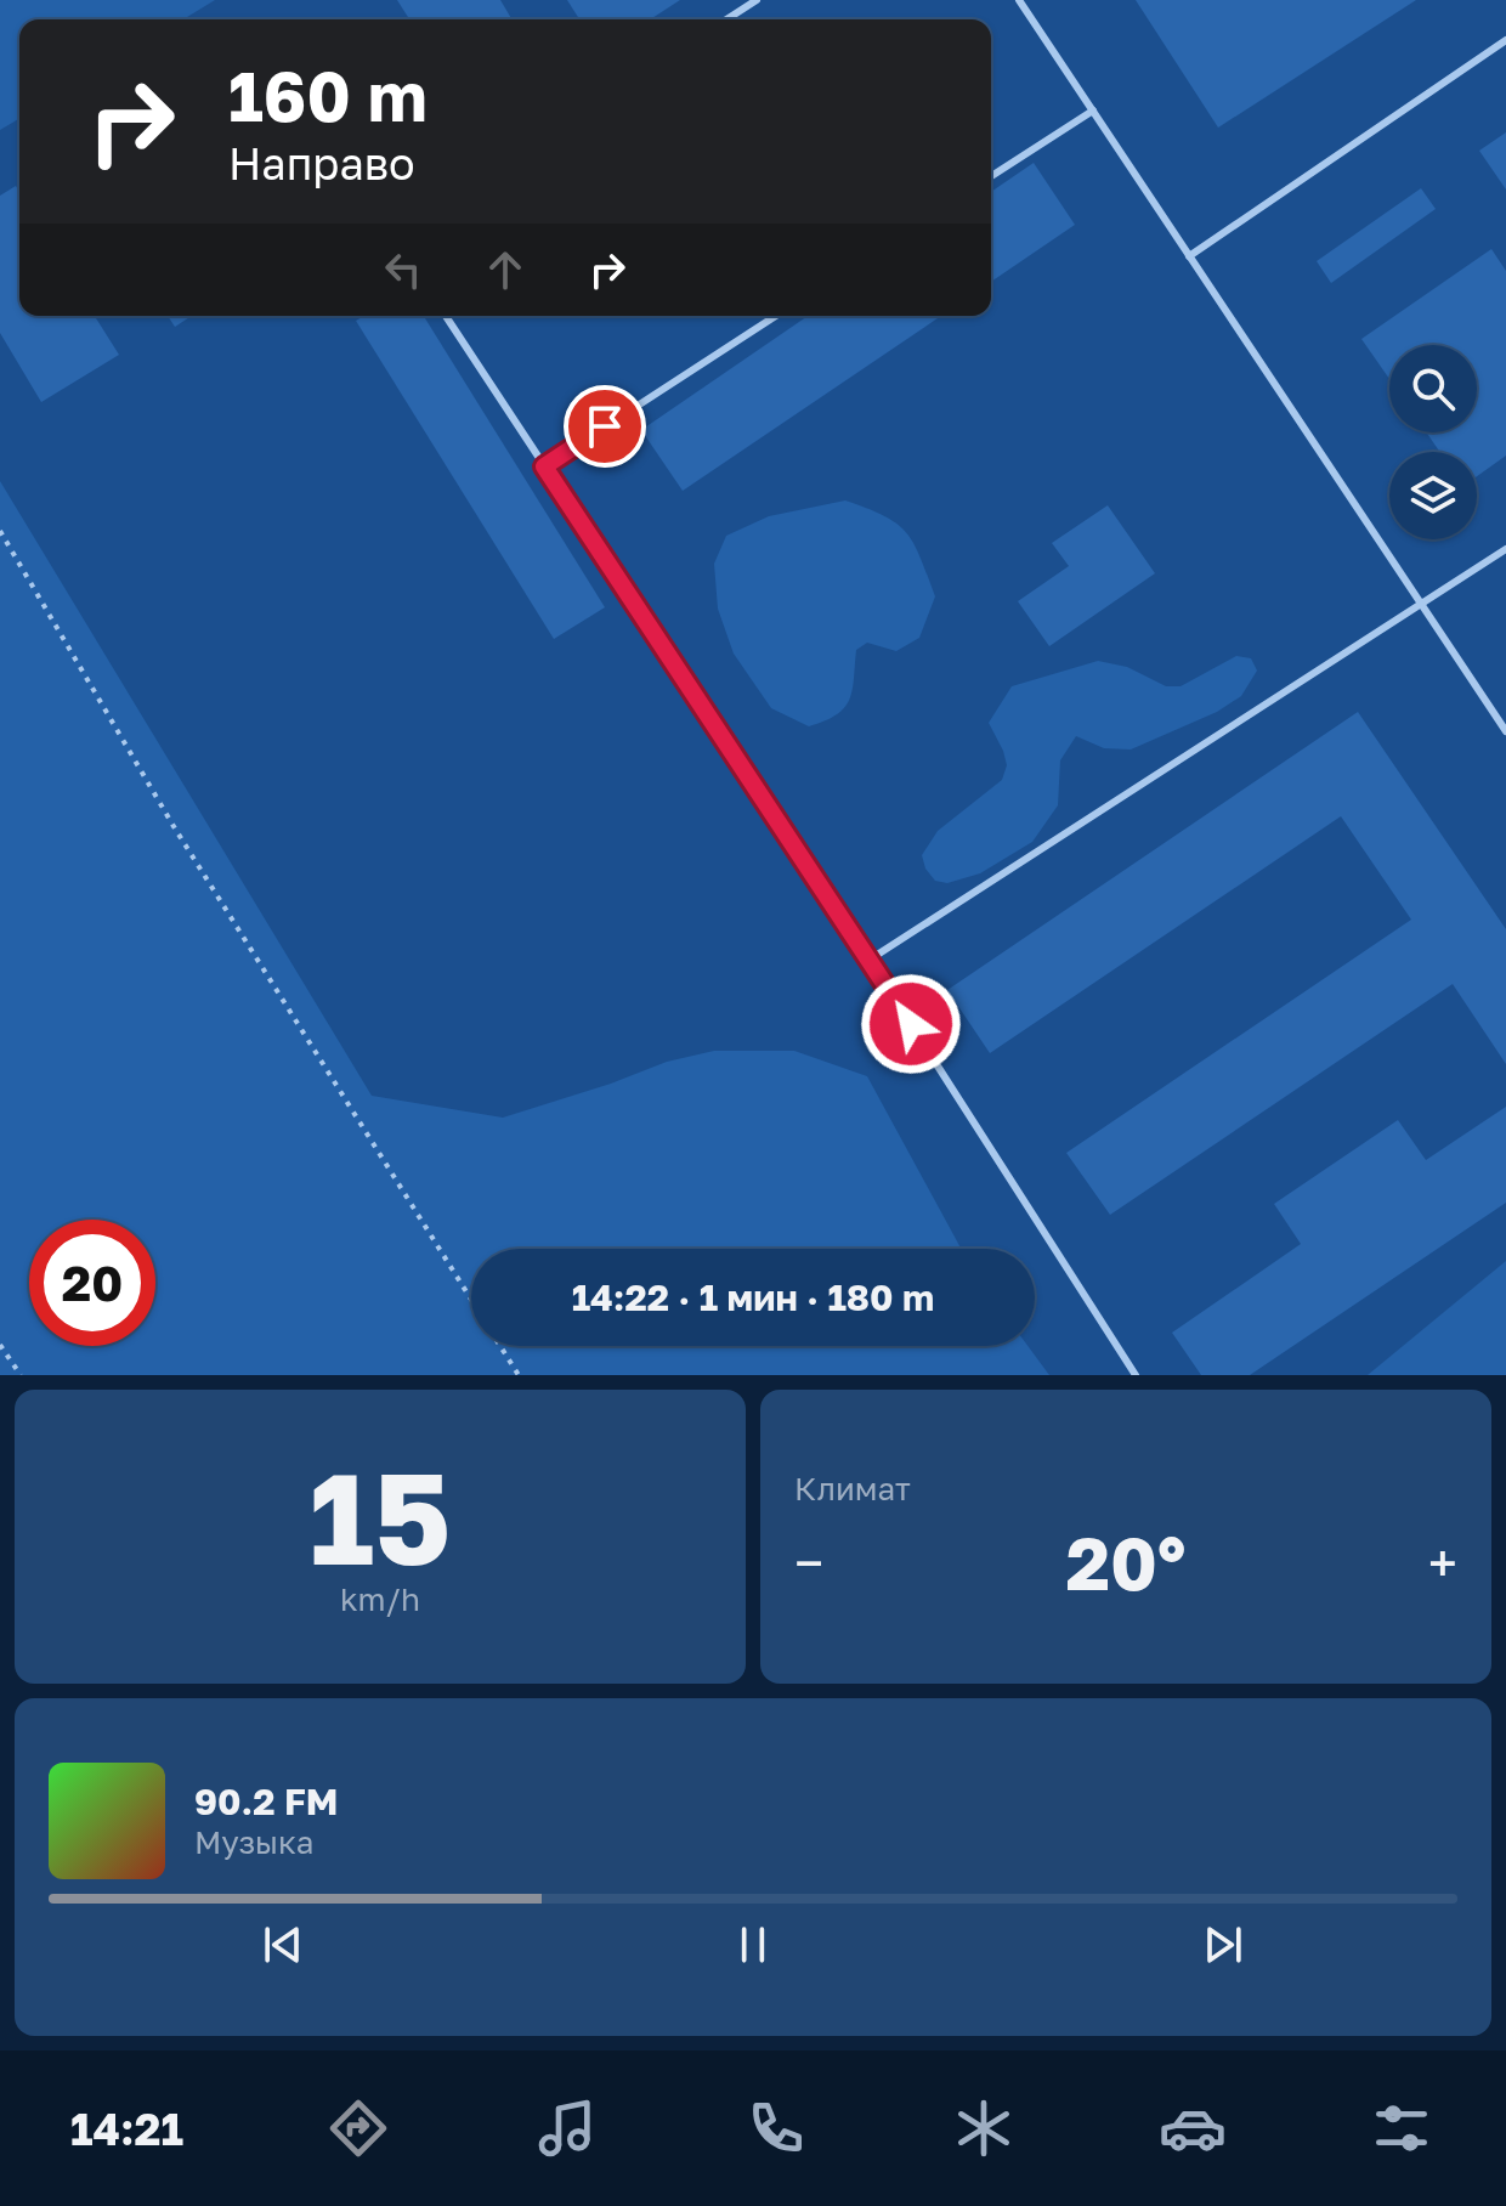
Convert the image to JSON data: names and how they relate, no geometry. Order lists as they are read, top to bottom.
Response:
{
  "page": {
    "turn": ["160 m", "Направо"],
    "limit": "20",
    "trip": "14:22 · 1 мин · 180 m",
    "tile": [
      ["15", "km/h"],
      "Климат"
    ],
    "heat": ["−", "20°", "+"],
    "song": ["90.2 FM", "Музыка"],
    "tabs": "14:21"
  }
}
